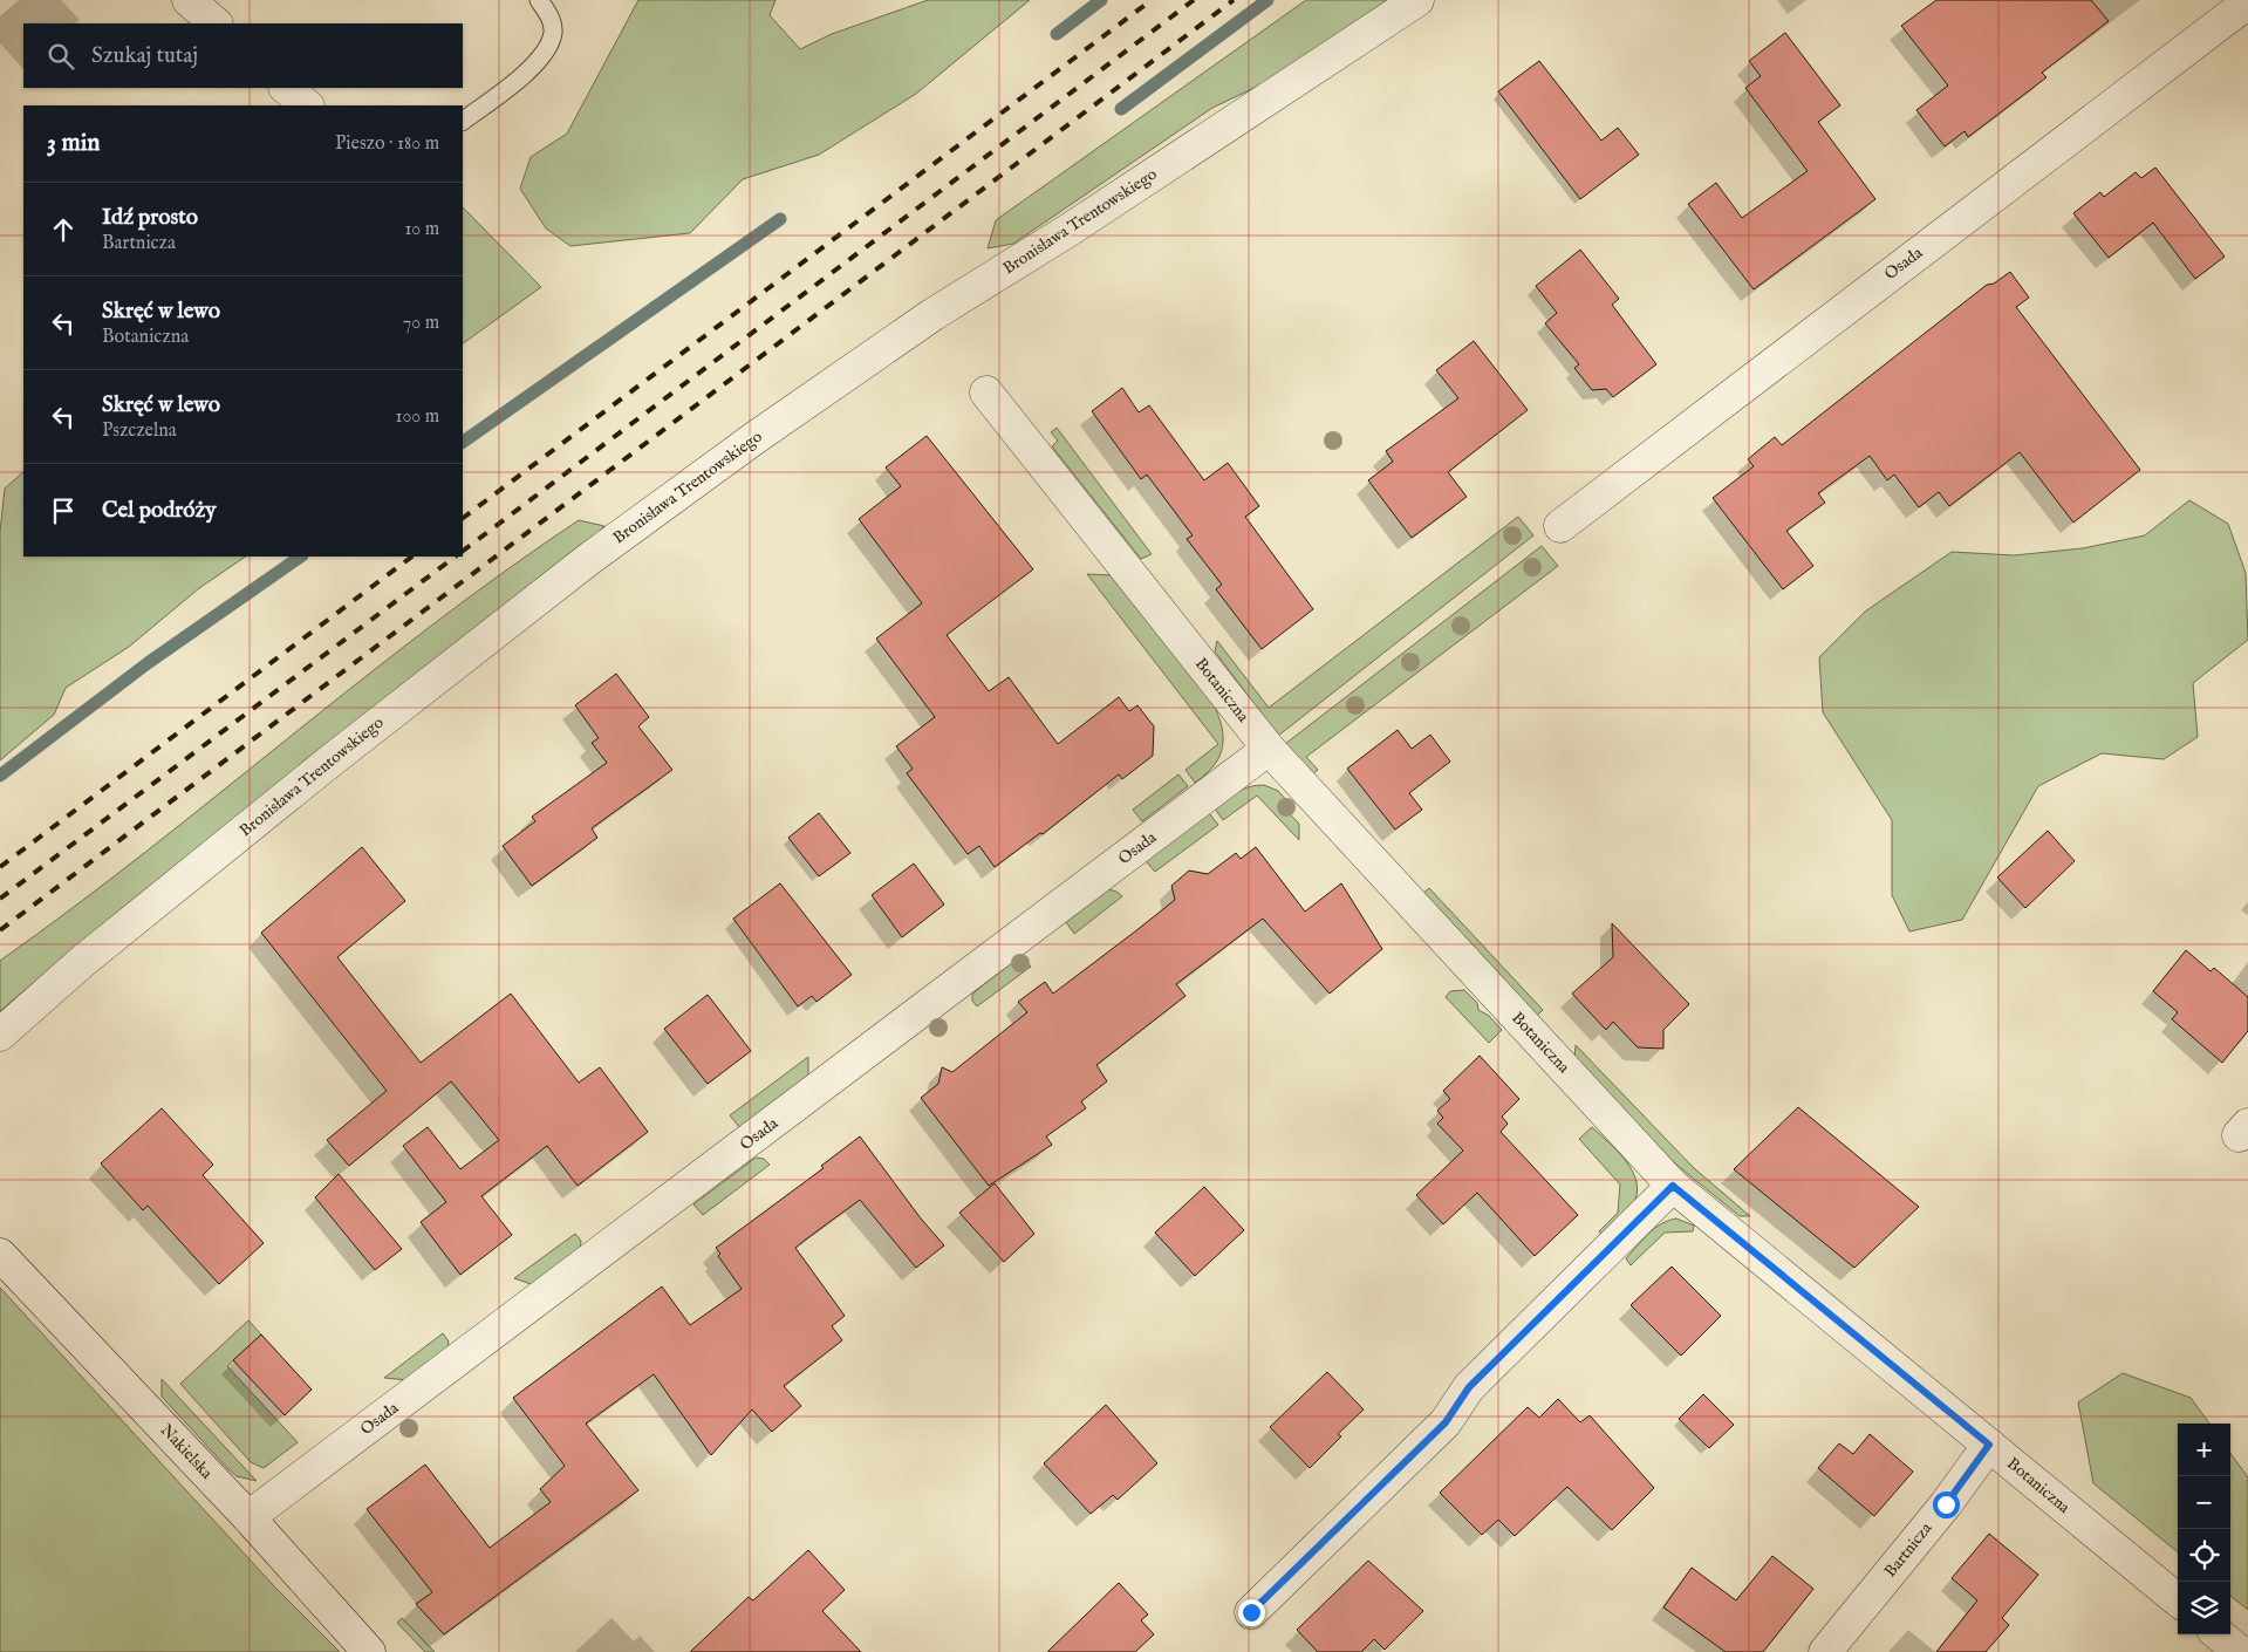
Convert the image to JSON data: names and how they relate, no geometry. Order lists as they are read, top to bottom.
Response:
{
  "streets": {
    "street": [
      "Bronisława Trentowskiego",
      "Osada",
      "Botaniczna",
      "Nakielska",
      "Bartnicza"
    ]
  },
  "crossings": [
    ["Osada", "Botaniczna"],
    ["Osada", "Nakielska"],
    ["Botaniczna", "Bartnicza"]
  ],
  "page": {
    "search": "Szukaj tutaj",
    "heading": ["3 min", "Pieszo · 180 m"],
    "list": [
      ["Idź prosto", "Bartnicza", "10 m"],
      ["Skręć w lewo", "Botaniczna", "70 m"],
      ["Skręć w lewo", "Pszczelna", "100 m"],
      "Cel podróży"
    ],
    "map_buttons": ["+", "−"]
  }
}
